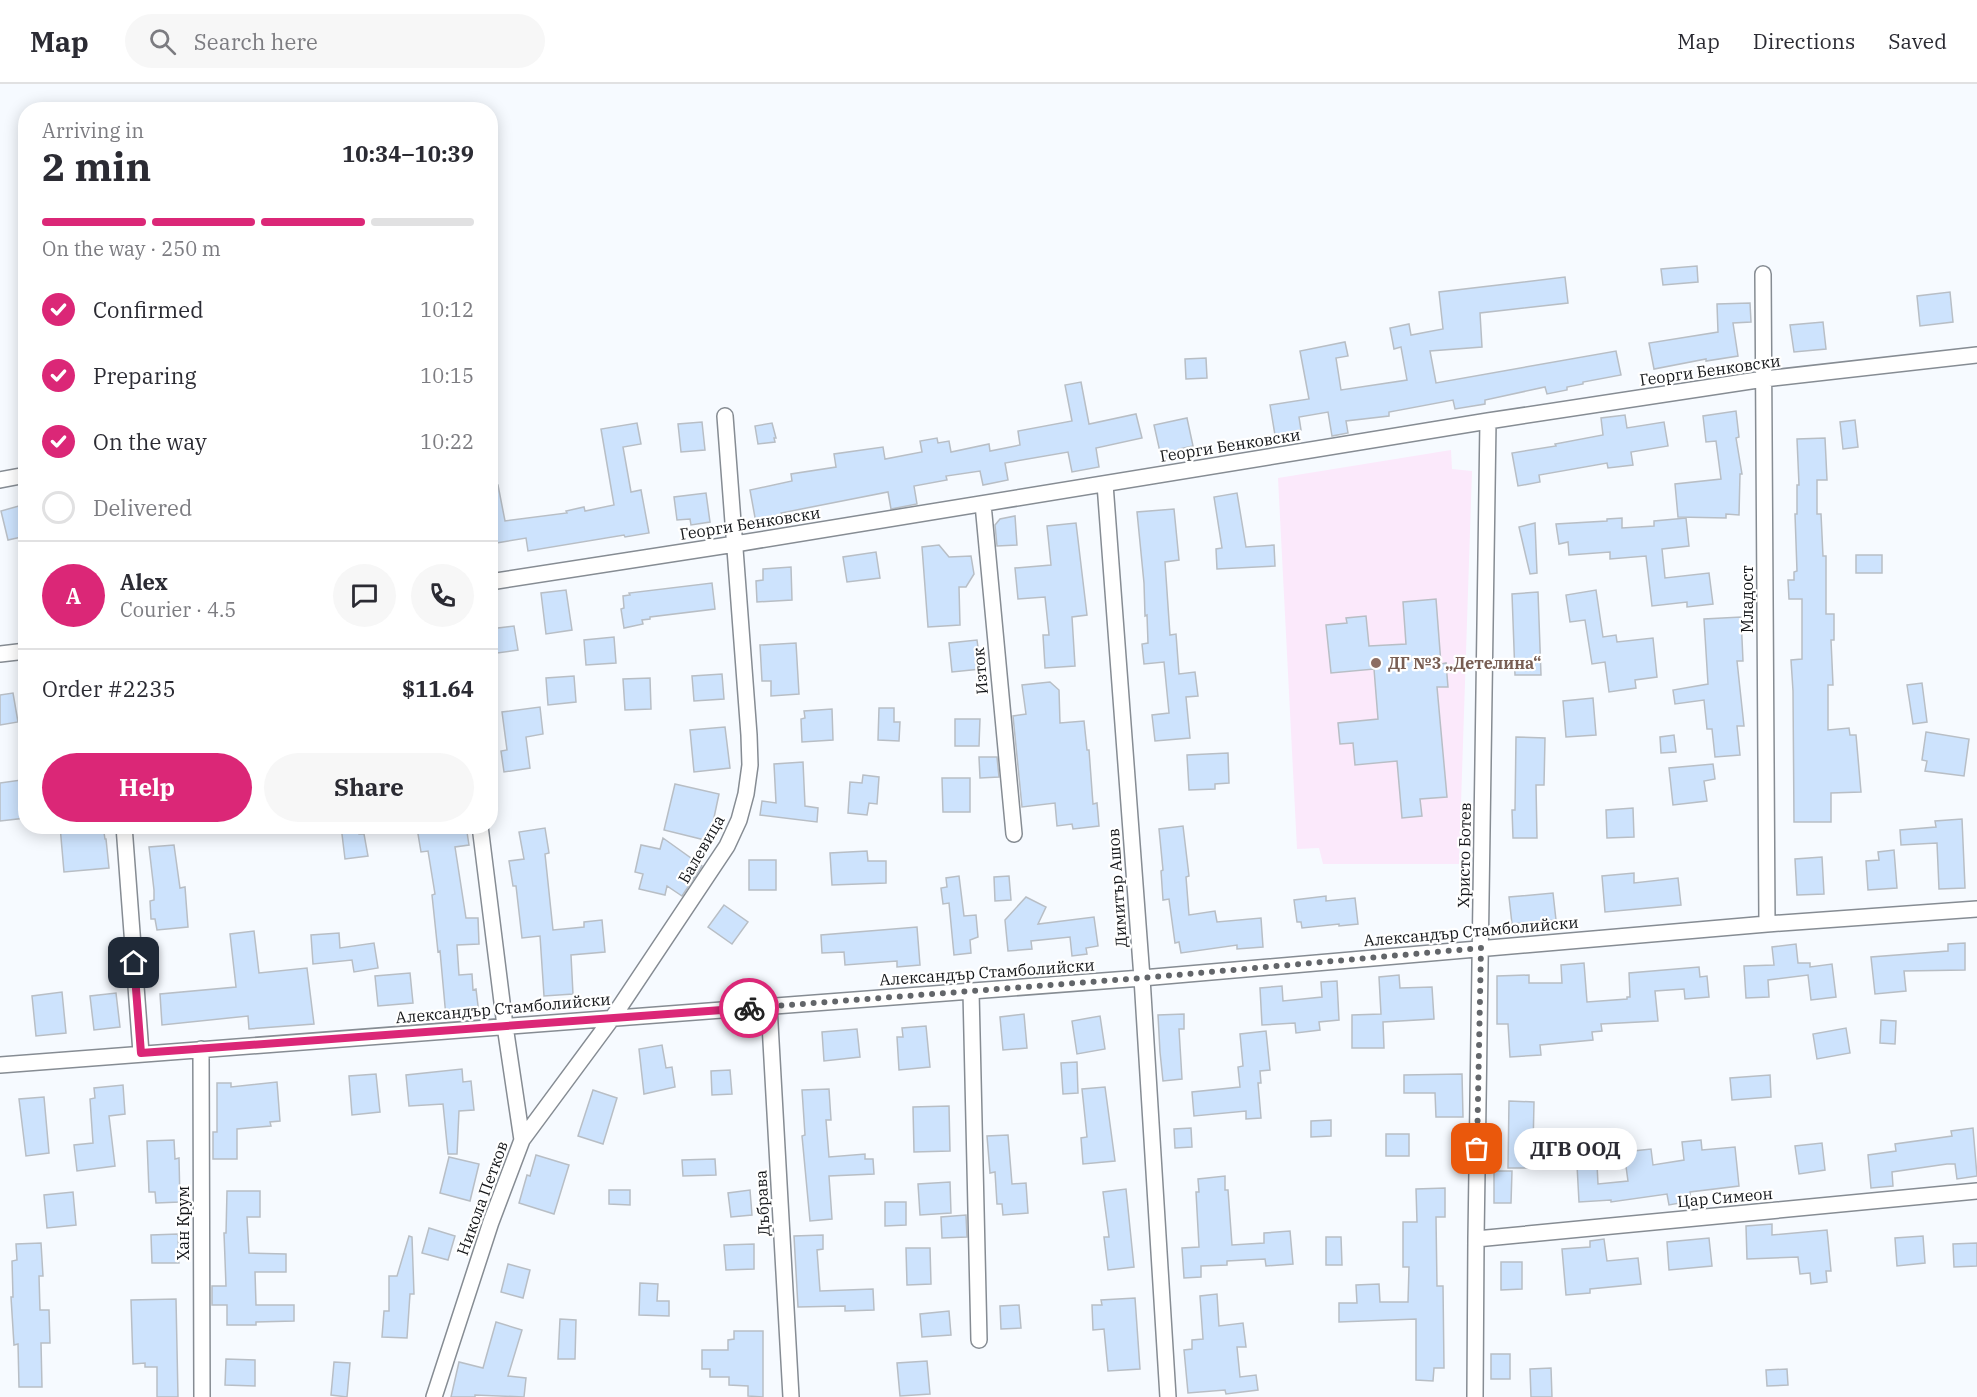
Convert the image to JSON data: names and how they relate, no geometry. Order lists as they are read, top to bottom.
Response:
{
  "streets": {
    "street": [
      "Георги Бенковски",
      "Младост",
      "Изток",
      "Балевица",
      "Христо Ботев",
      "Димитър Ашов",
      "Александър Стамболийски",
      "Цар Симеон",
      "Никола Петков",
      "Дъбрава",
      "Хан Крум"
    ]
  },
  "crossings": [
    ["Георги Бенковски", "Младост"],
    ["Георги Бенковски", "Изток"],
    ["Георги Бенковски", "Балевица"],
    ["Георги Бенковски", "Христо Ботев"],
    ["Георги Бенковски", "Димитър Ашов"],
    ["Младост", "Александър Стамболийски"],
    ["Балевица", "Александър Стамболийски"],
    ["Балевица", "Никола Петков"],
    ["Христо Ботев", "Александър Стамболийски"],
    ["Христо Ботев", "Цар Симеон"],
    ["Димитър Ашов", "Александър Стамболийски"],
    ["Александър Стамболийски", "Никола Петков"],
    ["Александър Стамболийски", "Дъбрава"],
    ["Александър Стамболийски", "Хан Крум"]
  ],
  "places": ["ДГ №3 „Детелина“", "ДГВ ООД"],
  "page": {
    "header": "Map",
    "search": "Search here",
    "nav": ["Map", "Directions", "Saved"],
    "heading": ["2 min", "Arriving in", "10:34–10:39"],
    "panel": [
      "Alex",
      "Courier · 4.5",
      "Order #2235",
      "$11.64"
    ],
    "bar": "On the way · 250 m",
    "list": [
      ["Confirmed", "10:12"],
      ["Preparing", "10:15"],
      ["On the way", "10:22"],
      "Delivered"
    ],
    "round": "A",
    "buttons": ["Help", "Share"],
    "bubble": "ДГВ ООД"
  }
}
